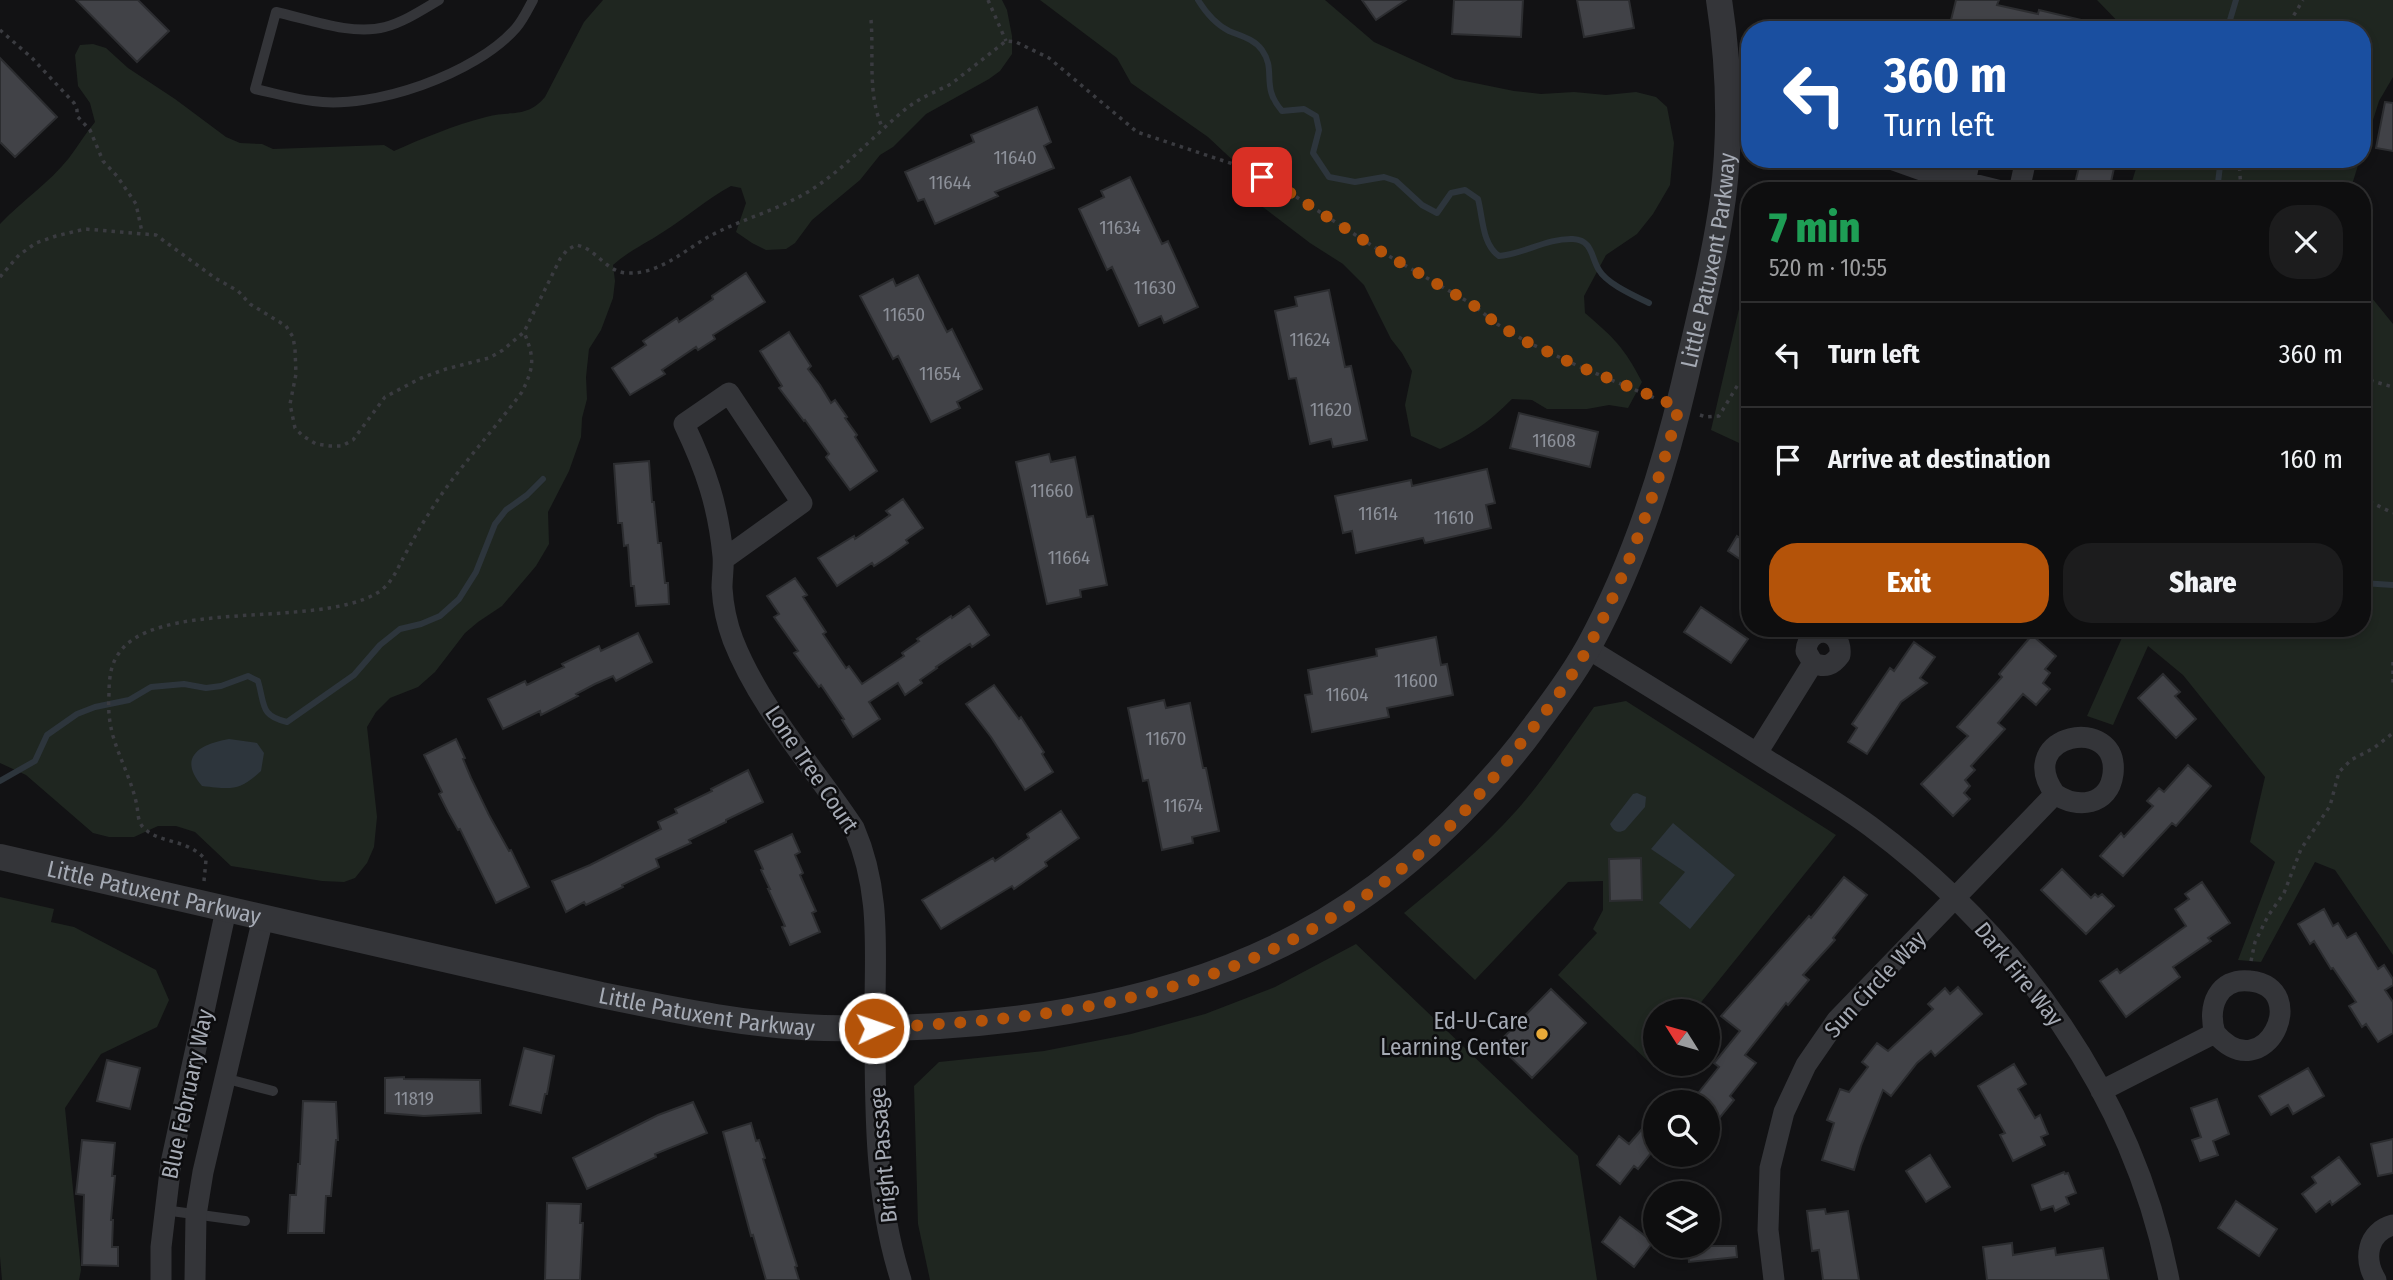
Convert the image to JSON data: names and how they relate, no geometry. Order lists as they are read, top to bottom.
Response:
{
  "streets": {
    "street": [
      "Little Patuxent Parkway",
      "Lone Tree Court",
      "Dark Fire Way",
      "Sun Circle Way",
      "Blue February Way",
      "Bright Passage"
    ]
  },
  "crossings": [
    ["Little Patuxent Parkway", "Lone Tree Court"],
    ["Little Patuxent Parkway", "Dark Fire Way"],
    ["Little Patuxent Parkway", "Blue February Way"],
    ["Little Patuxent Parkway", "Bright Passage"],
    ["Lone Tree Court", "Bright Passage"],
    ["Dark Fire Way", "Sun Circle Way"]
  ],
  "places": ["Ed-U-Care Learning Center"],
  "house_numbers": [
    "11640",
    "11644",
    "11634",
    "11630",
    "11650",
    "11624",
    "11654",
    "11620",
    "11608",
    "11660",
    "11614",
    "11610",
    "11664",
    "11600",
    "11604",
    "11670",
    "11674",
    "11819"
  ],
  "north": "top left",
  "page": {
    "turn": ["360 m", "Turn left"],
    "heading": ["7 min", "520 m · 10:55"],
    "list": [
      {
        "name": "Turn left",
        "value": "360 m"
      },
      {
        "name": "Arrive at destination",
        "value": "160 m"
      }
    ],
    "buttons": ["Exit", "Share"]
  }
}
